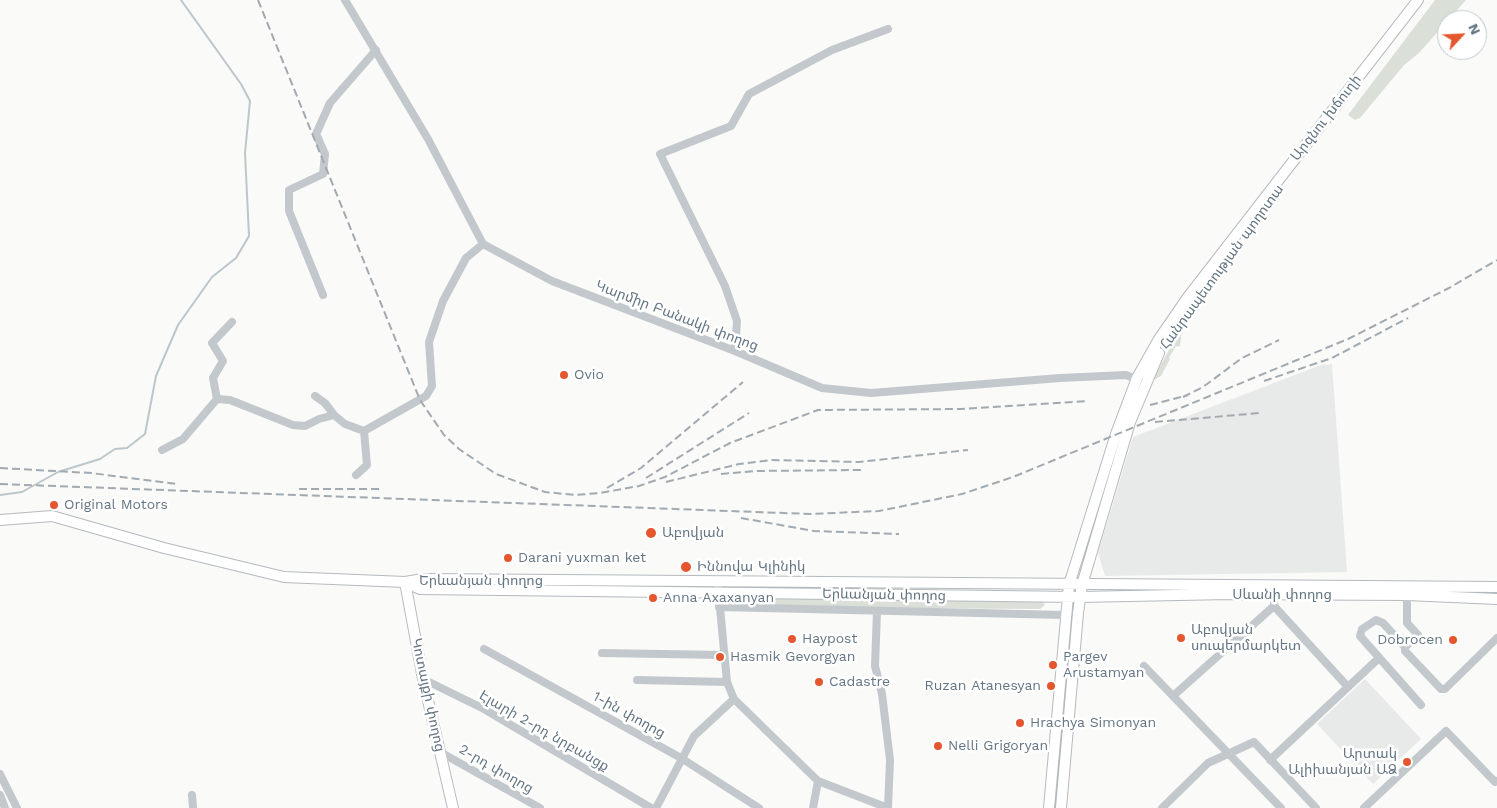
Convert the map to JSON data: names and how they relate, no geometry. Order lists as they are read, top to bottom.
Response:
{
  "streets": {
    "main road": [
      "Արզնու խճուղի",
      "Հանրապետության պողոտա",
      "Երևանյան փողոց",
      "Սևանի փողոց",
      "Կոտայքի փողոց"
    ],
    "street": [
      "Կարմիր Բանակի փողոց",
      "1-ին փողոց",
      "Էլարի 2-րդ նրբանցք",
      "2-րդ փողոց"
    ]
  },
  "crossings": [
    ["Արզնու խճուղի", "Հանրապետության պողոտա"],
    ["Արզնու խճուղի", "Կարմիր Բանակի փողոց"],
    ["Հանրապետության պողոտա", "Կարմիր Բանակի փողոց"],
    ["Հանրապետության պողոտա", "Երևանյան փողոց"],
    ["Հանրապետության պողոտա", "Սևանի փողոց"],
    ["Երևանյան փողոց", "Սևանի փողոց"],
    ["Երևանյան փողոց", "Կոտայքի փողոց"],
    ["Կոտայքի փողոց", "Էլարի 2-րդ նրբանցք"],
    ["Կոտայքի փողոց", "2-րդ փողոց"]
  ],
  "places": [
    "Ovio",
    "Original Motors",
    "Աբովյան",
    "Darani yuxman ket",
    "Իննովա Կլինիկ",
    "Anna Axaxanyan",
    "Աբովյան սուպերմարկետ",
    "Haypost",
    "Dobrocen",
    "Hasmik Gevorgyan",
    "Pargev Arustamyan",
    "Cadastre",
    "Ruzan Atanesyan",
    "Hrachya Simonyan",
    "Nelli Grigoryan",
    "Արտակ Ալիխանյան ԱՁ"
  ],
  "north": "top right"
}
